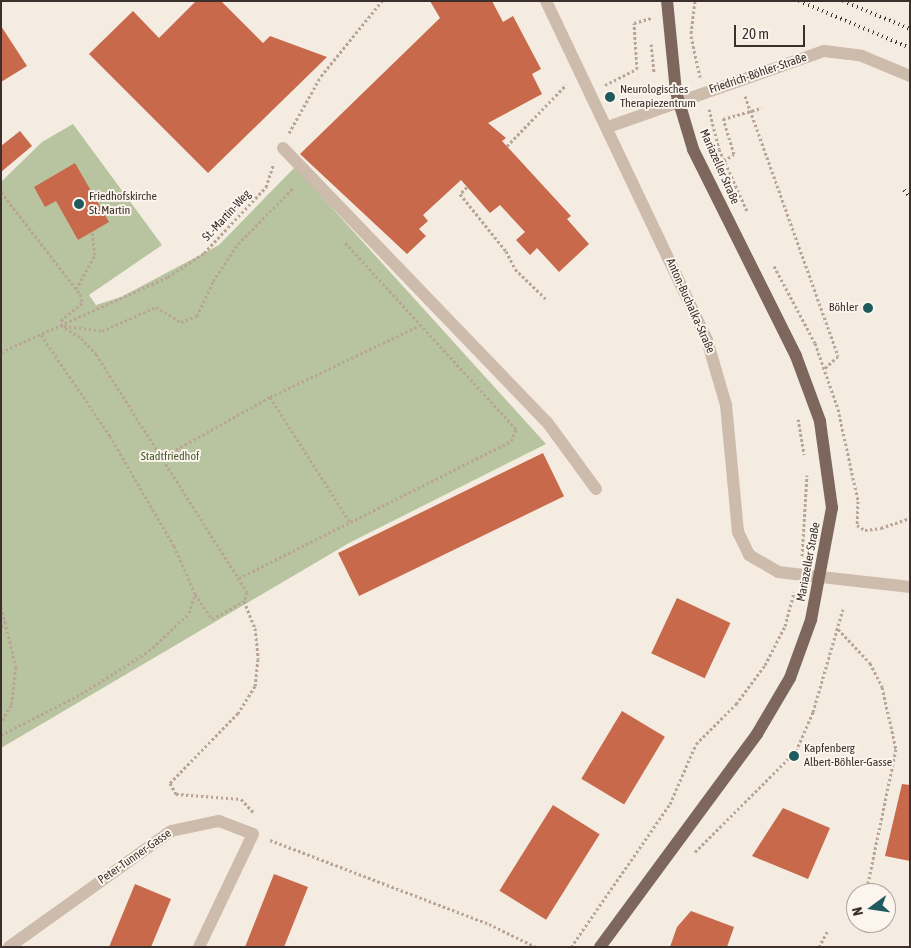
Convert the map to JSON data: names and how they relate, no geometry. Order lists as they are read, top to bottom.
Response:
{
  "streets": {
    "main road": ["Mariazeller Straße"],
    "street": ["Friedrich-Böhler-Straße", "Anton-Buchalka-Straße", "Peter-Tunner-Gasse"],
    "path": ["St.-Martin-Weg"]
  },
  "crossings": [
    ["Friedrich-Böhler-Straße", "Anton-Buchalka-Straße"],
    ["Mariazeller Straße", "Anton-Buchalka-Straße"]
  ],
  "parks": ["Stadtfriedhof"],
  "places": [
    "Neurologisches Therapiezentrum",
    "Friedhofskirche St. Martin",
    "Böhler",
    "Kapfenberg Albert-Böhler-Gasse"
  ],
  "scale_bar": "20 m",
  "north": "left"
}
